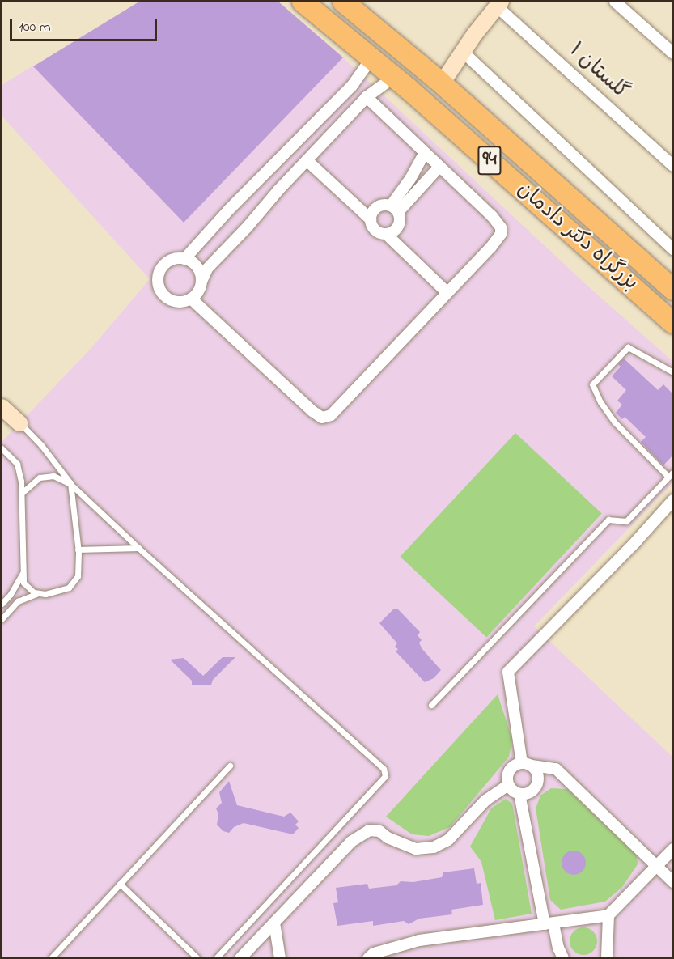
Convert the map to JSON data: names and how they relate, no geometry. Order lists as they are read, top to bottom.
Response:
{
  "streets": {
    "highway": ["94", "بزرگراه دکتر دادمان"],
    "street": ["گلستان ۱"]
  },
  "scale_bar": "100 m"
}
